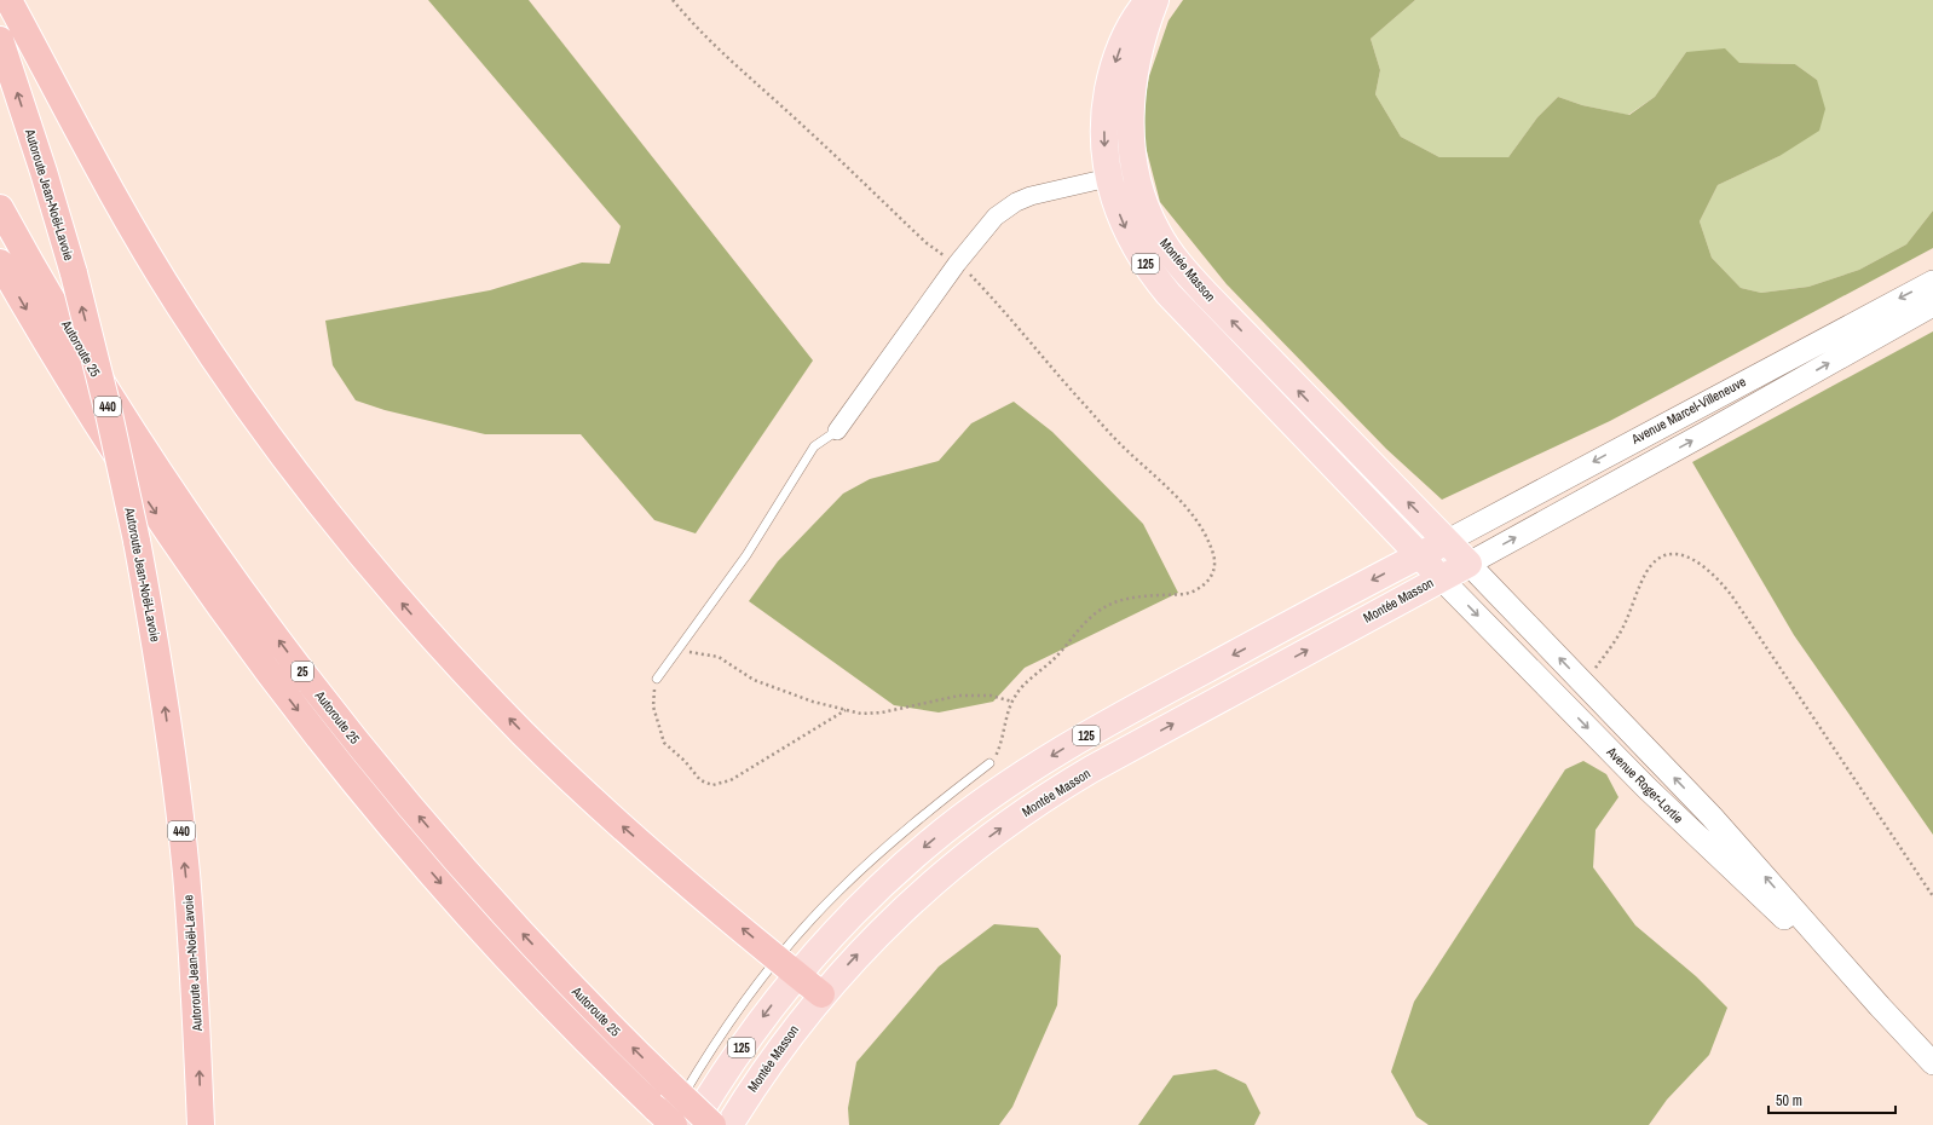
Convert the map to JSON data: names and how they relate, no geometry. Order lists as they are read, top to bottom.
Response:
{
  "streets": {
    "highway": [
      "Autoroute Jean-Noël-Lavoie",
      "Autoroute 25",
      "440",
      "25"
    ],
    "main road": ["125", "Montée Masson", "Avenue Roger-Lortie"],
    "street": ["Avenue Marcel-Villeneuve"]
  },
  "crossings": [
    ["125", "Montée Masson"],
    ["125", "Autoroute 25"],
    ["125", "Avenue Roger-Lortie"],
    ["Montée Masson", "Avenue Marcel-Villeneuve"],
    ["Montée Masson", "Avenue Roger-Lortie"],
    ["Avenue Marcel-Villeneuve", "Avenue Roger-Lortie"]
  ],
  "one_way": ["Autoroute Jean-Noël-Lavoie"],
  "scale_bar": "50 m"
}
